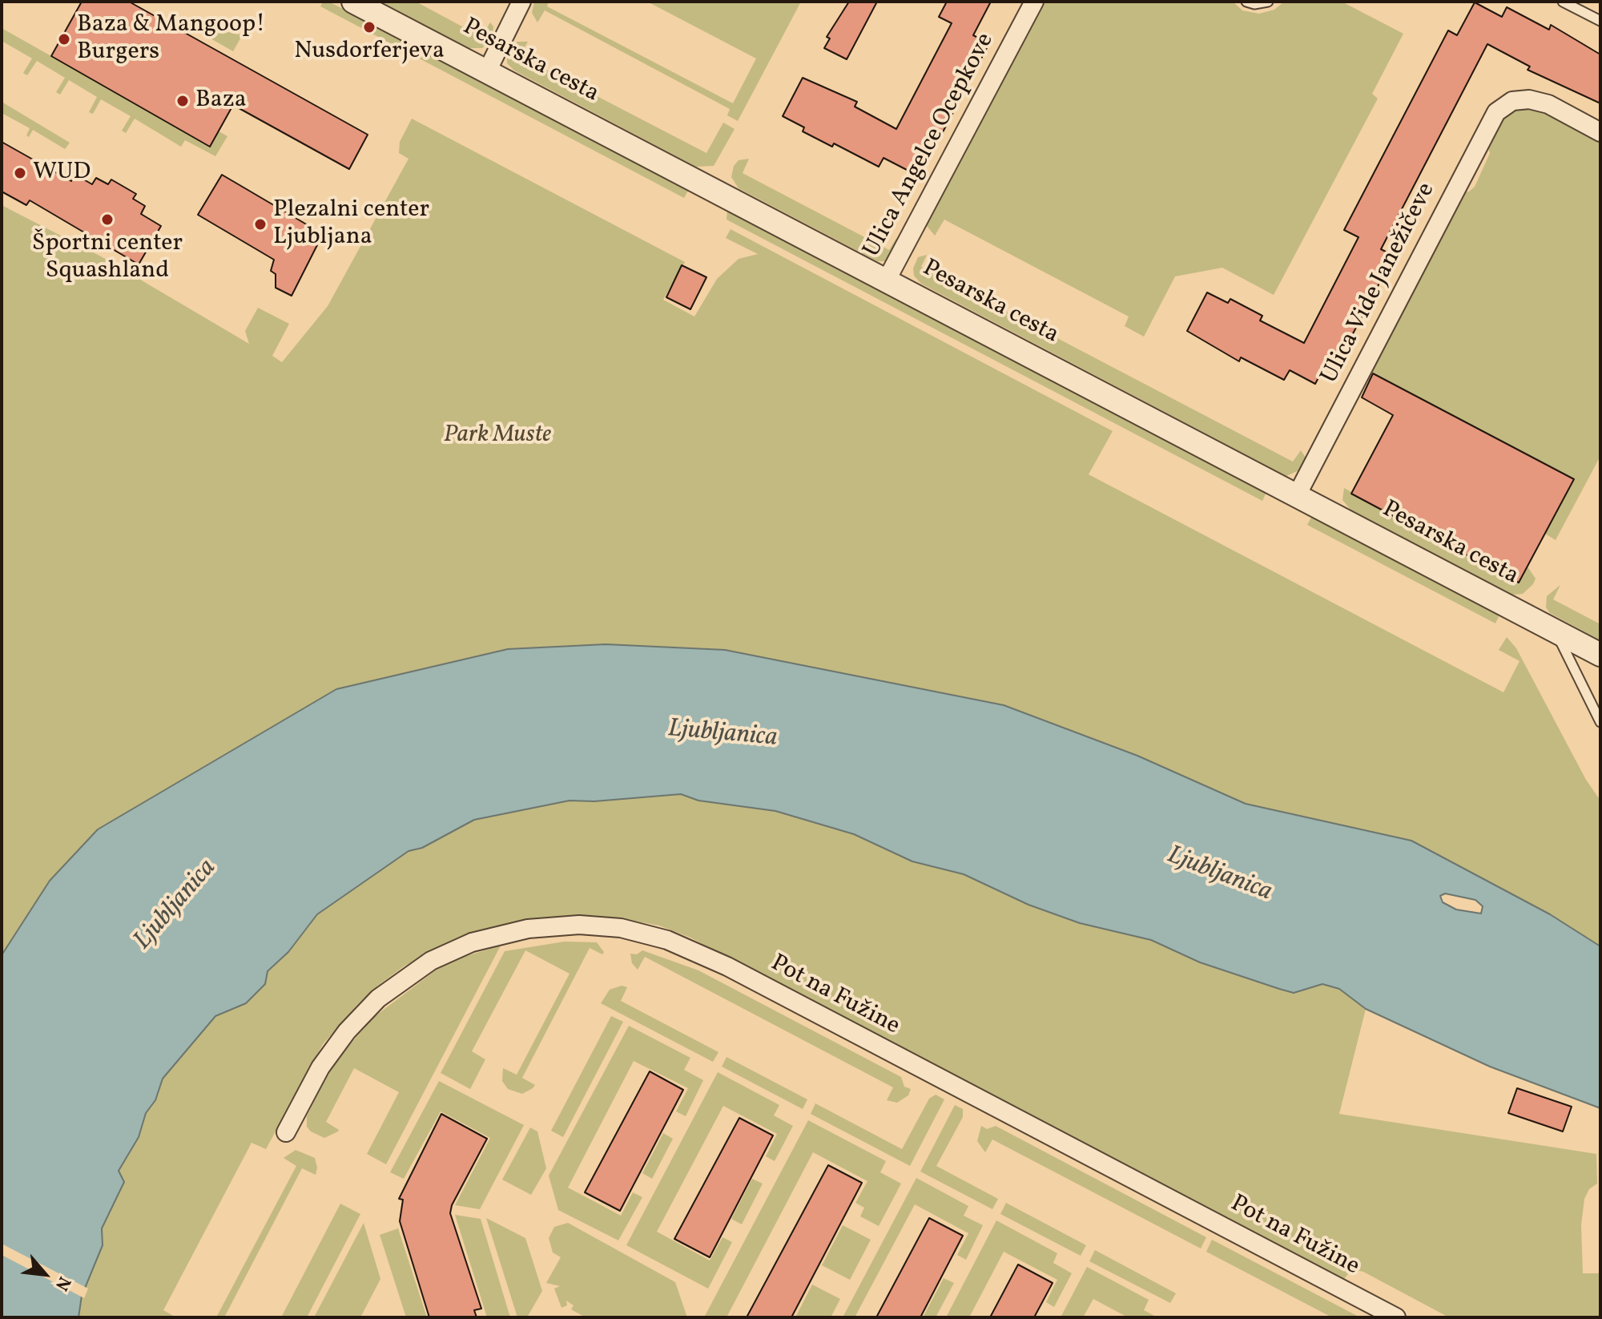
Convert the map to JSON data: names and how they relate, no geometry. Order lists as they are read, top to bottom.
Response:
{
  "streets": {
    "street": [
      "Pesarska cesta",
      "Ulica Angelce Ocepkove",
      "Ulica Vide Janežičeve",
      "Pot na Fužine"
    ]
  },
  "crossings": [
    ["Pesarska cesta", "Ulica Angelce Ocepkove"],
    ["Pesarska cesta", "Ulica Vide Janežičeve"]
  ],
  "water": ["Ljubljanica"],
  "parks": ["Park Muste"],
  "places": [
    "Nusdorferjeva",
    "Baza & Mangoop! Burgers",
    "Baza",
    "WUD",
    "Športni center Squashland",
    "Plezalni center Ljubljana"
  ],
  "north": "bottom right"
}
